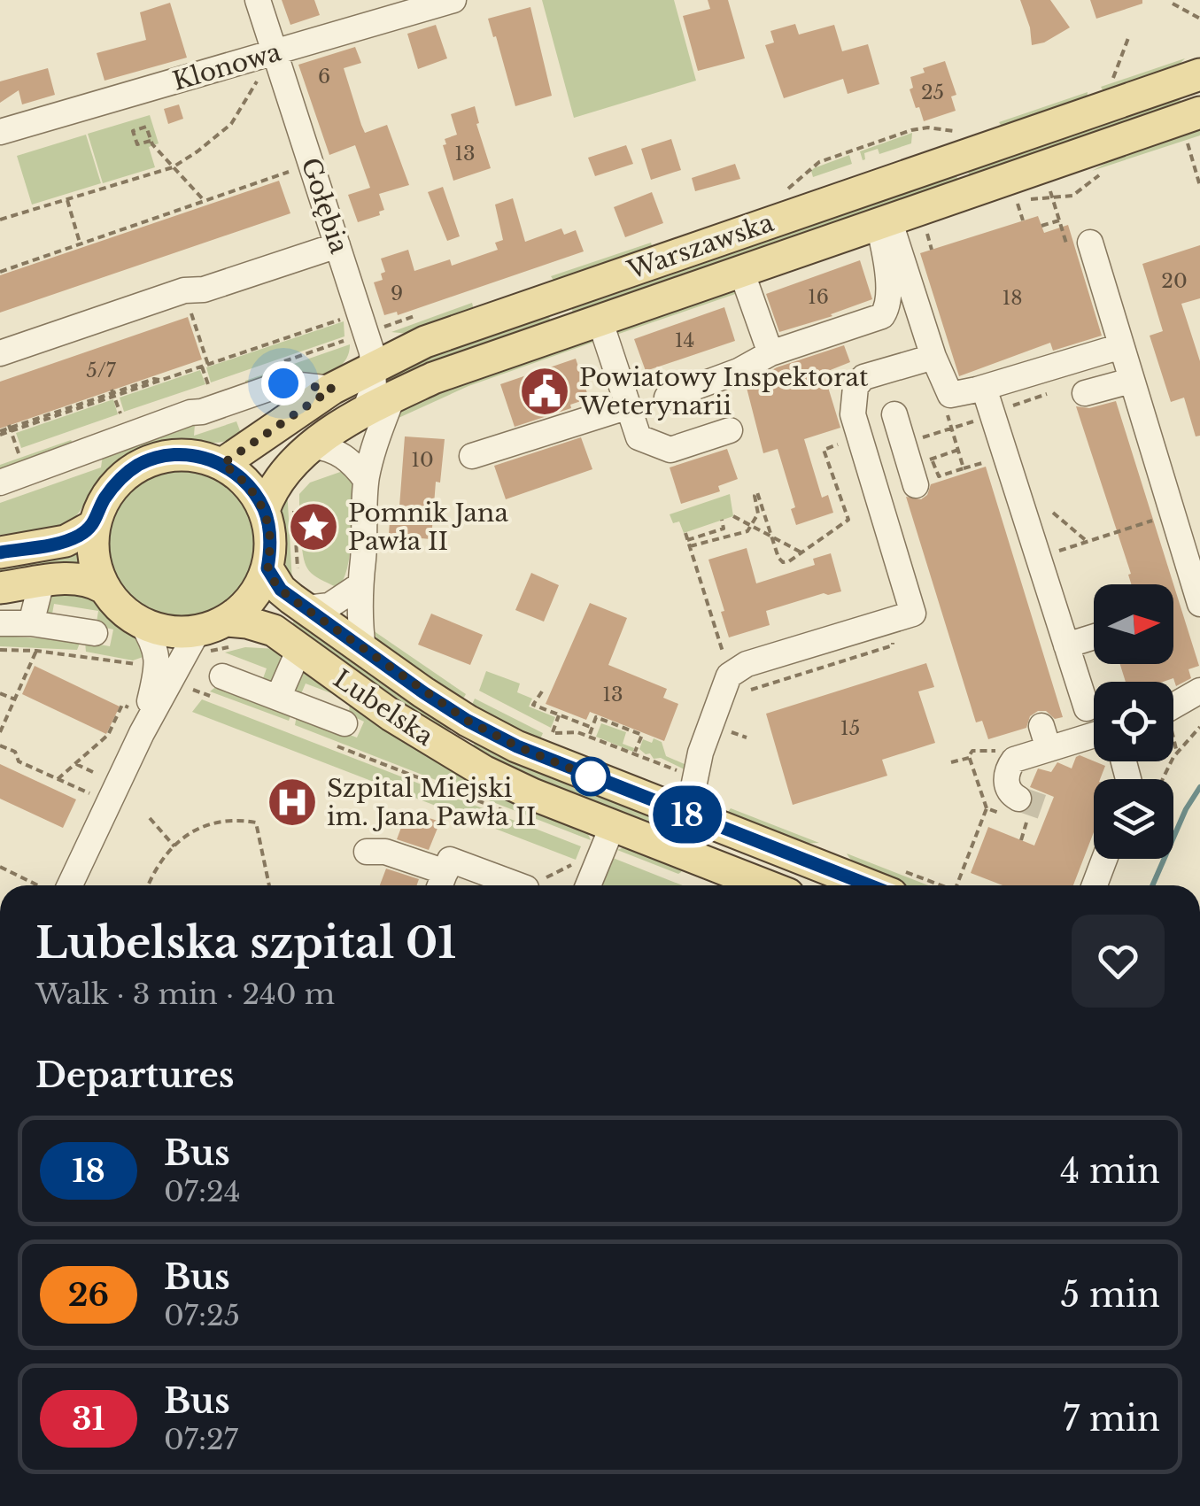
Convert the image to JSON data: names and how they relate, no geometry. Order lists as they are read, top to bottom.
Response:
{
  "streets": {
    "main road": ["Warszawska", "Lubelska"],
    "street": ["Klonowa", "Gołębia"]
  },
  "crossings": [
    ["Klonowa", "Gołębia"],
    ["Gołębia", "Warszawska"],
    ["Warszawska", "Lubelska"]
  ],
  "places": {
    "public building": ["Powiatowy Inspektorat Weterynarii"],
    "place": ["Pomnik Jana Pawła II"],
    "hospital": ["Szpital Miejski im. Jana Pawła II"]
  },
  "lines": ["bus line 18"],
  "house_numbers": [
    "6",
    "25",
    "13",
    "20",
    "9",
    "16",
    "18",
    "14",
    "5/7",
    "10",
    "13",
    "15"
  ],
  "north": "right",
  "page": {
    "on_map": "18",
    "heading": [
      ["Lubelska szpital 01", "Walk · 3 min · 240 m"],
      "Departures"
    ],
    "list": [
      {
        "mark": "18",
        "name": "Bus",
        "note": "07:24",
        "value": "4 min"
      },
      {
        "mark": "26",
        "name": "Bus",
        "note": "07:25",
        "value": "5 min"
      },
      {
        "mark": "31",
        "name": "Bus",
        "note": "07:27",
        "value": "7 min"
      }
    ]
  }
}
